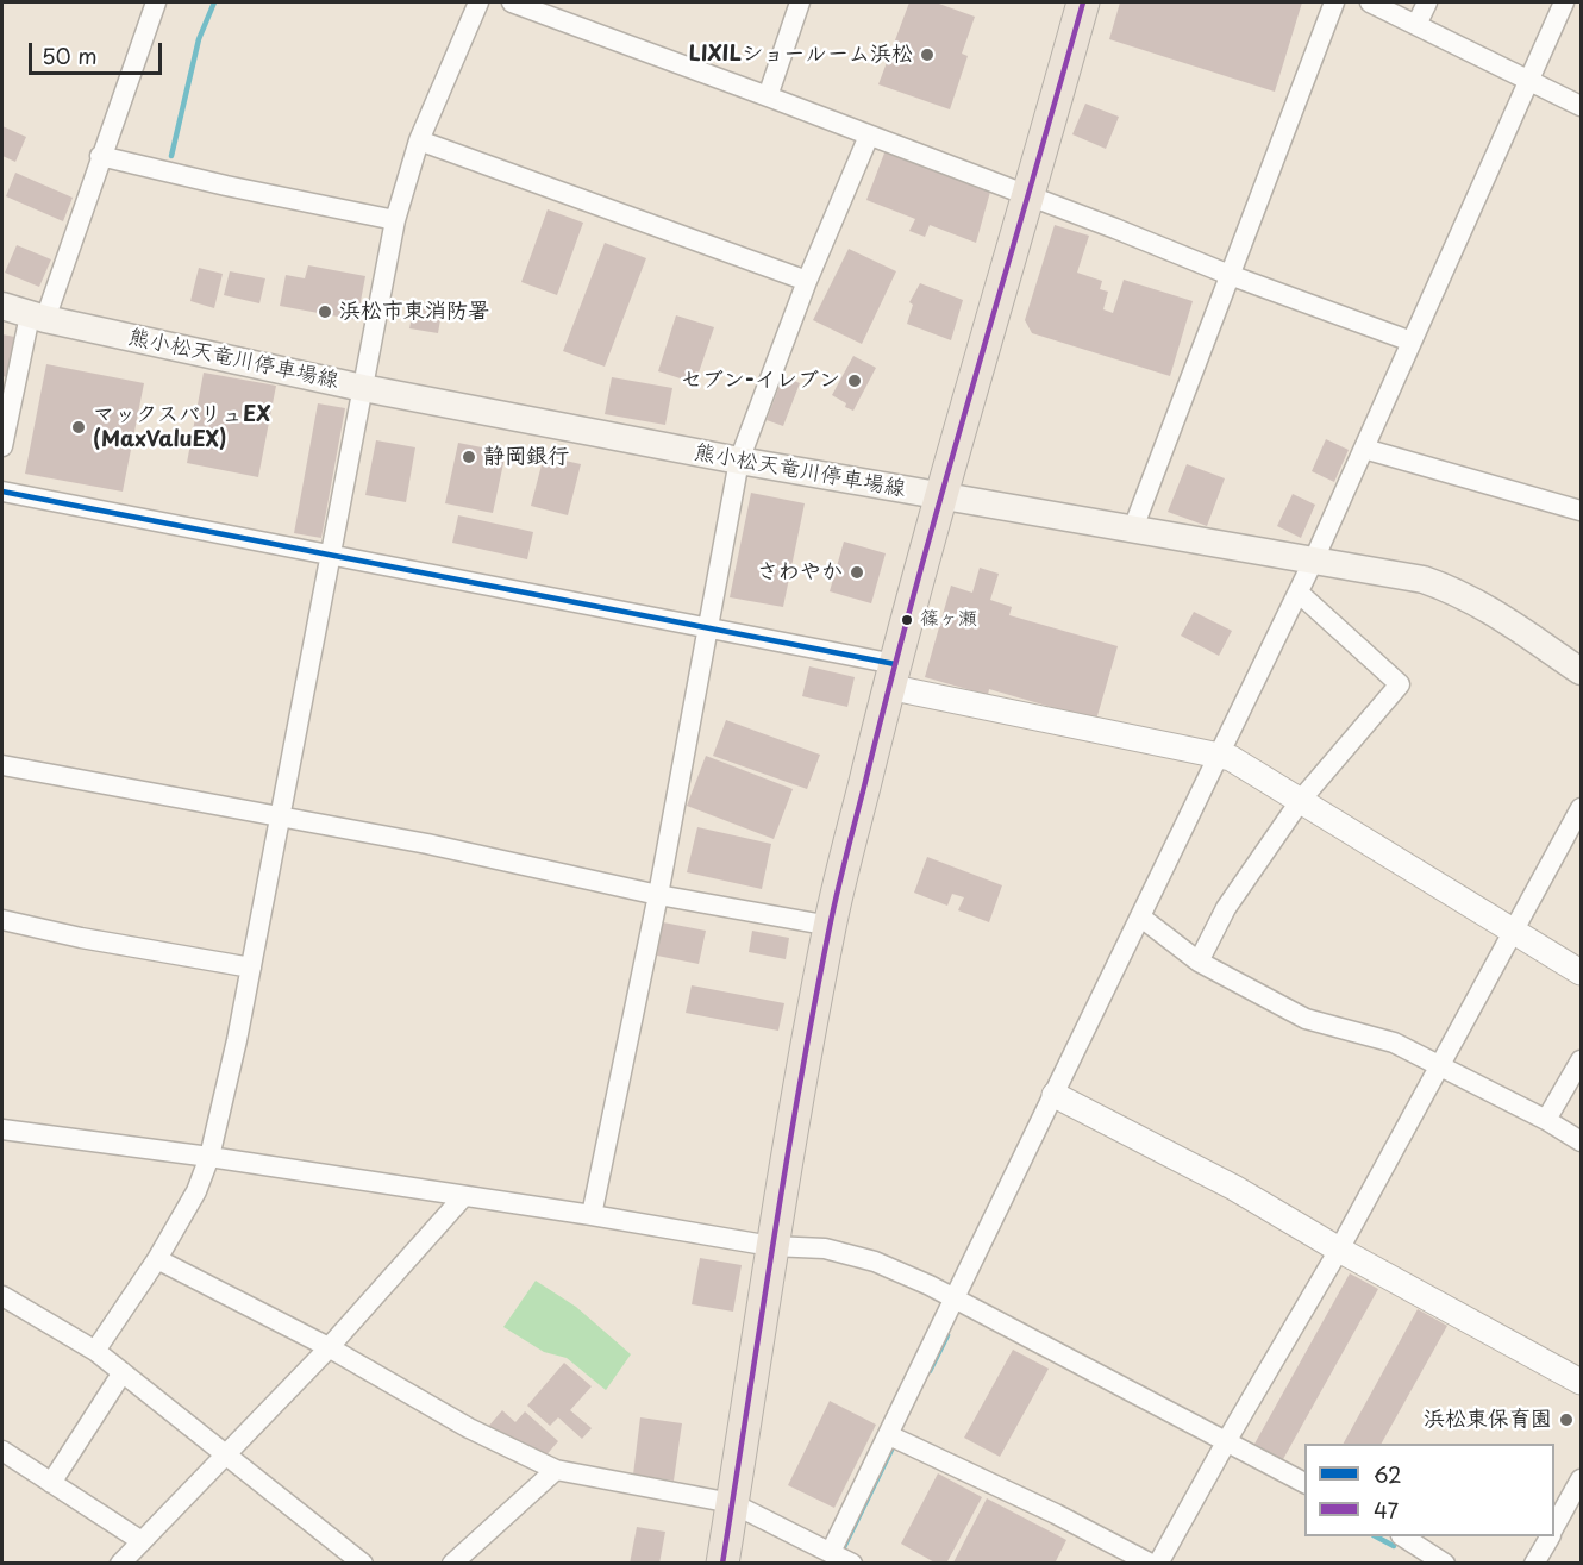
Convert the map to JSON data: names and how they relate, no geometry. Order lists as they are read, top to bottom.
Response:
{
  "streets": {
    "main road": ["熊小松天竜川停車場線"]
  },
  "places": [
    "LIXILショールーム浜松",
    "浜松市東消防署",
    "セブン-イレブン",
    "マックスバリュEX (MaxValuEX)",
    "静岡銀行",
    "さわやか",
    "篠ヶ瀬",
    "浜松東保育園"
  ],
  "lines": ["transit line 47", "transit line 62"],
  "legend": ["62", "47"],
  "scale_bar": "50 m"
}
